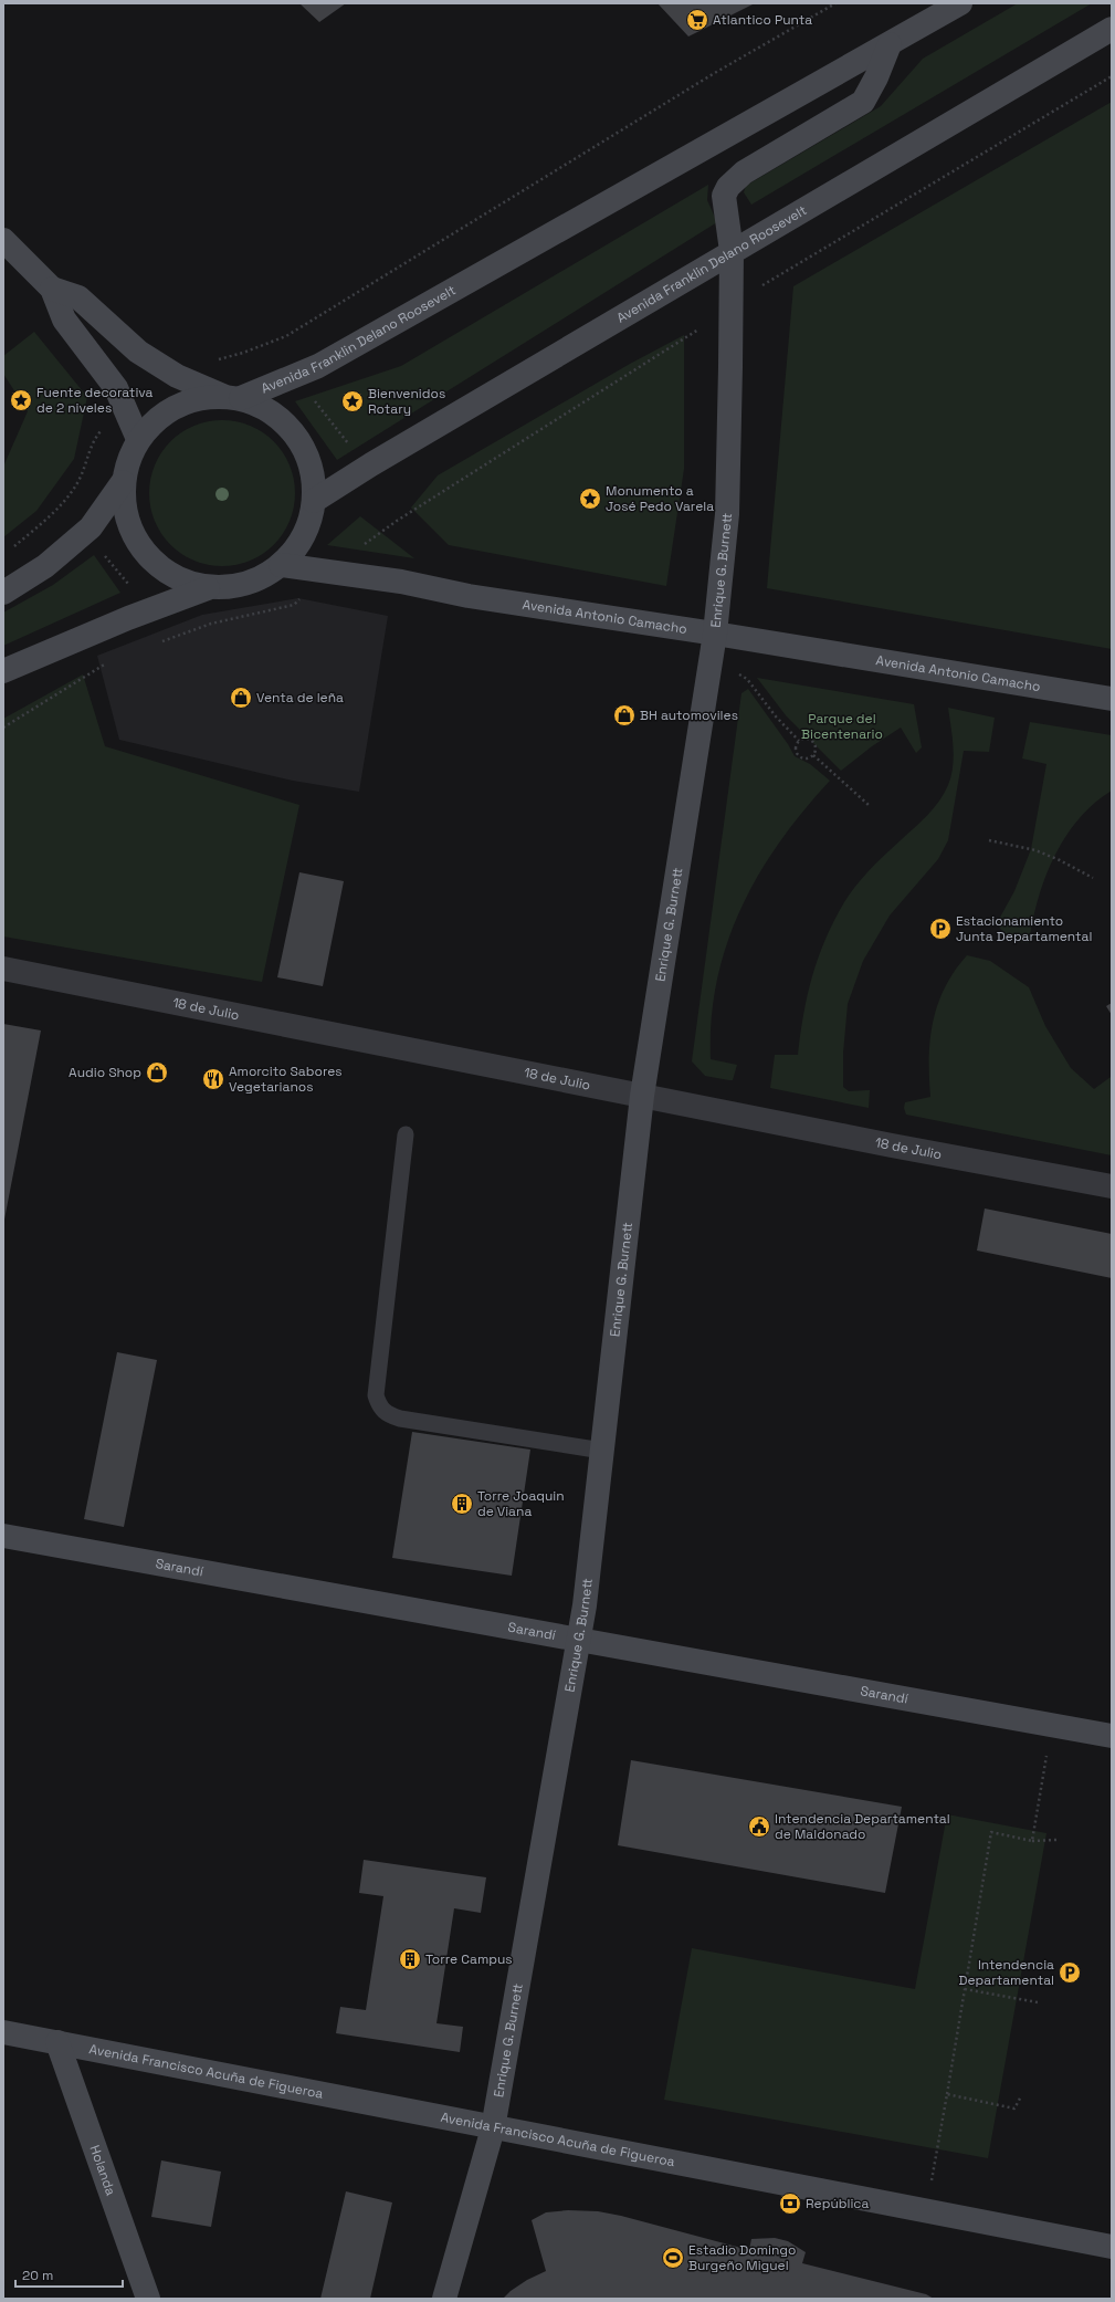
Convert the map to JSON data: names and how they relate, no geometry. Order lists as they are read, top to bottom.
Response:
{
  "streets": {
    "street": [
      "Avenida Franklin Delano Roosevelt",
      "Enrique G. Burnett",
      "Avenida Antonio Camacho",
      "18 de Julio",
      "Sarandí",
      "Avenida Francisco Acuña de Figueroa",
      "Holanda"
    ]
  },
  "crossings": [
    ["Avenida Franklin Delano Roosevelt", "Enrique G. Burnett"],
    ["Enrique G. Burnett", "Avenida Antonio Camacho"],
    ["Enrique G. Burnett", "18 de Julio"],
    ["Enrique G. Burnett", "Sarandí"],
    ["Enrique G. Burnett", "Avenida Francisco Acuña de Figueroa"],
    ["Avenida Francisco Acuña de Figueroa", "Holanda"]
  ],
  "parks": ["Parque del Bicentenario"],
  "places": {
    "supermarket": ["Atlantico Punta"],
    "place": ["Fuente decorativa de 2 niveles", "Bienvenidos Rotary", "Monumento a José Pedo Varela"],
    "shop": ["Venta de leña", "BH automoviles", "Audio Shop"],
    "parking": ["Estacionamiento Junta Departamental", "Intendencia Departamental"],
    "restaurant": ["Amorcito Sabores Vegetarianos"],
    "building": ["Torre Joaquin de Viana", "Torre Campus"],
    "public building": ["Intendencia Departamental de Maldonado"],
    "bank": ["República"],
    "sports": ["Estadio Domingo Burgeño Miguel"]
  },
  "scale_bar": "20 m"
}
